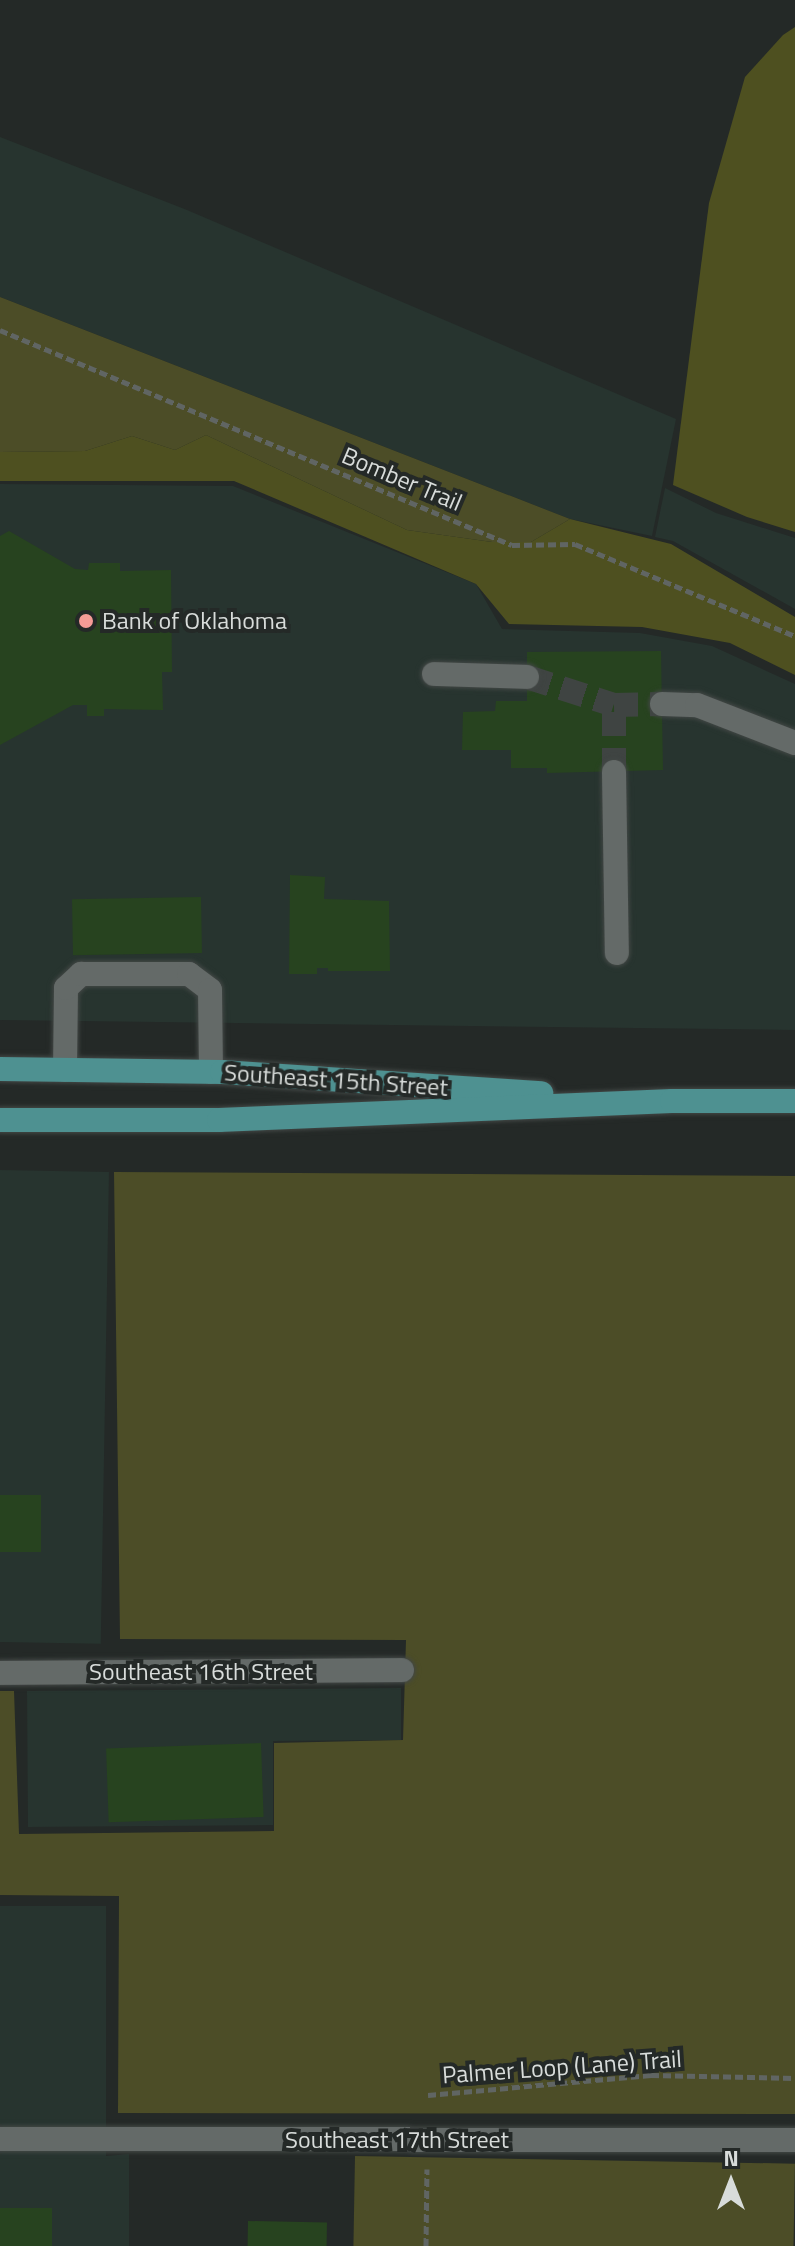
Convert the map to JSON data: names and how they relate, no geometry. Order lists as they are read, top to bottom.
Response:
{
  "streets": {
    "main road": ["Southeast 15th Street"],
    "street": ["Southeast 16th Street", "Southeast 17th Street"],
    "path": ["Bomber Trail", "Palmer Loop (Lane) Trail"]
  },
  "places": ["Bank of Oklahoma"],
  "north": "top"
}
